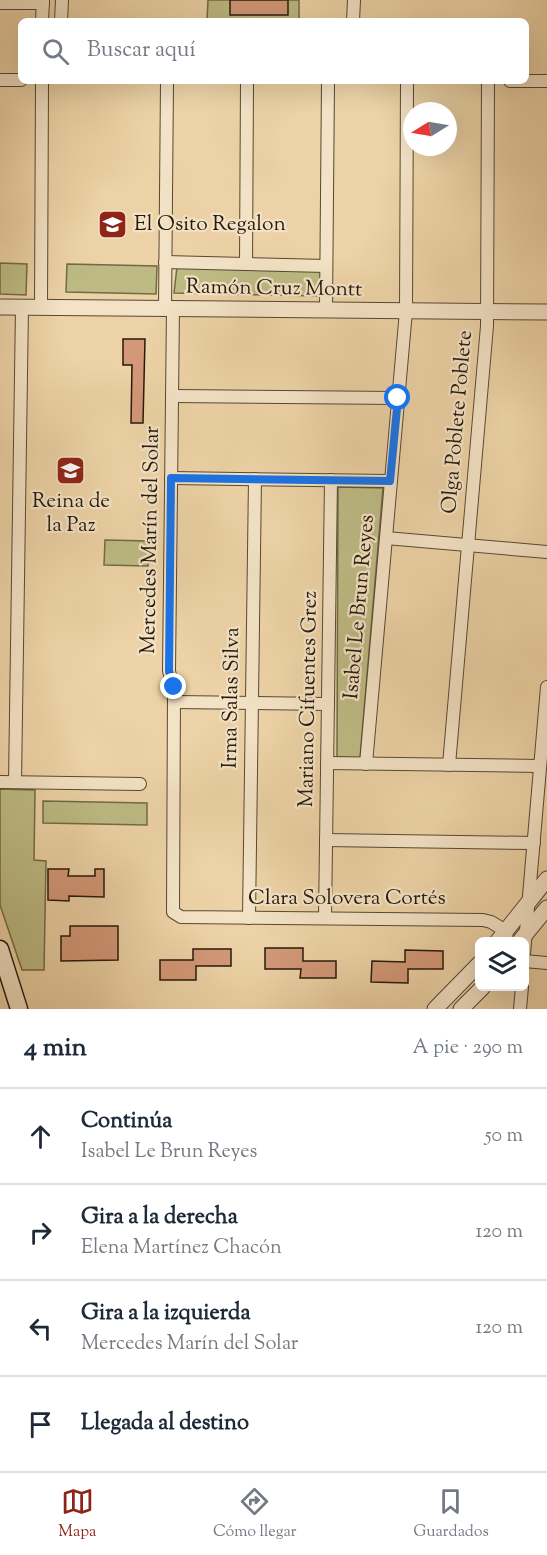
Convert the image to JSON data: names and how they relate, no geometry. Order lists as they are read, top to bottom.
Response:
{
  "streets": {
    "street": [
      "Ramón Cruz Montt",
      "Olga Poblete Poblete",
      "Mercedes Marín del Solar",
      "Isabel Le Brun Reyes",
      "Irma Salas Silva",
      "Mariano Cifuentes Grez",
      "Clara Solovera Cortés"
    ]
  },
  "crossings": [
    ["Ramón Cruz Montt", "Olga Poblete Poblete"],
    ["Ramón Cruz Montt", "Mercedes Marín del Solar"],
    ["Ramón Cruz Montt", "Isabel Le Brun Reyes"],
    ["Mercedes Marín del Solar", "Clara Solovera Cortés"],
    ["Irma Salas Silva", "Clara Solovera Cortés"],
    ["Mariano Cifuentes Grez", "Clara Solovera Cortés"]
  ],
  "places": {
    "school or university": ["El Osito Regalon", "Reina de la Paz"]
  },
  "north": "left",
  "page": {
    "search": "Buscar aquí",
    "heading": ["4 min", "A pie · 290 m"],
    "list": [
      ["Continúa", "Isabel Le Brun Reyes", "50 m"],
      ["Gira a la derecha", "Elena Martínez Chacón", "120 m"],
      ["Gira a la izquierda", "Mercedes Marín del Solar", "120 m"],
      "Llegada al destino"
    ],
    "nav": ["Mapa", "Cómo llegar", "Guardados"]
  }
}
